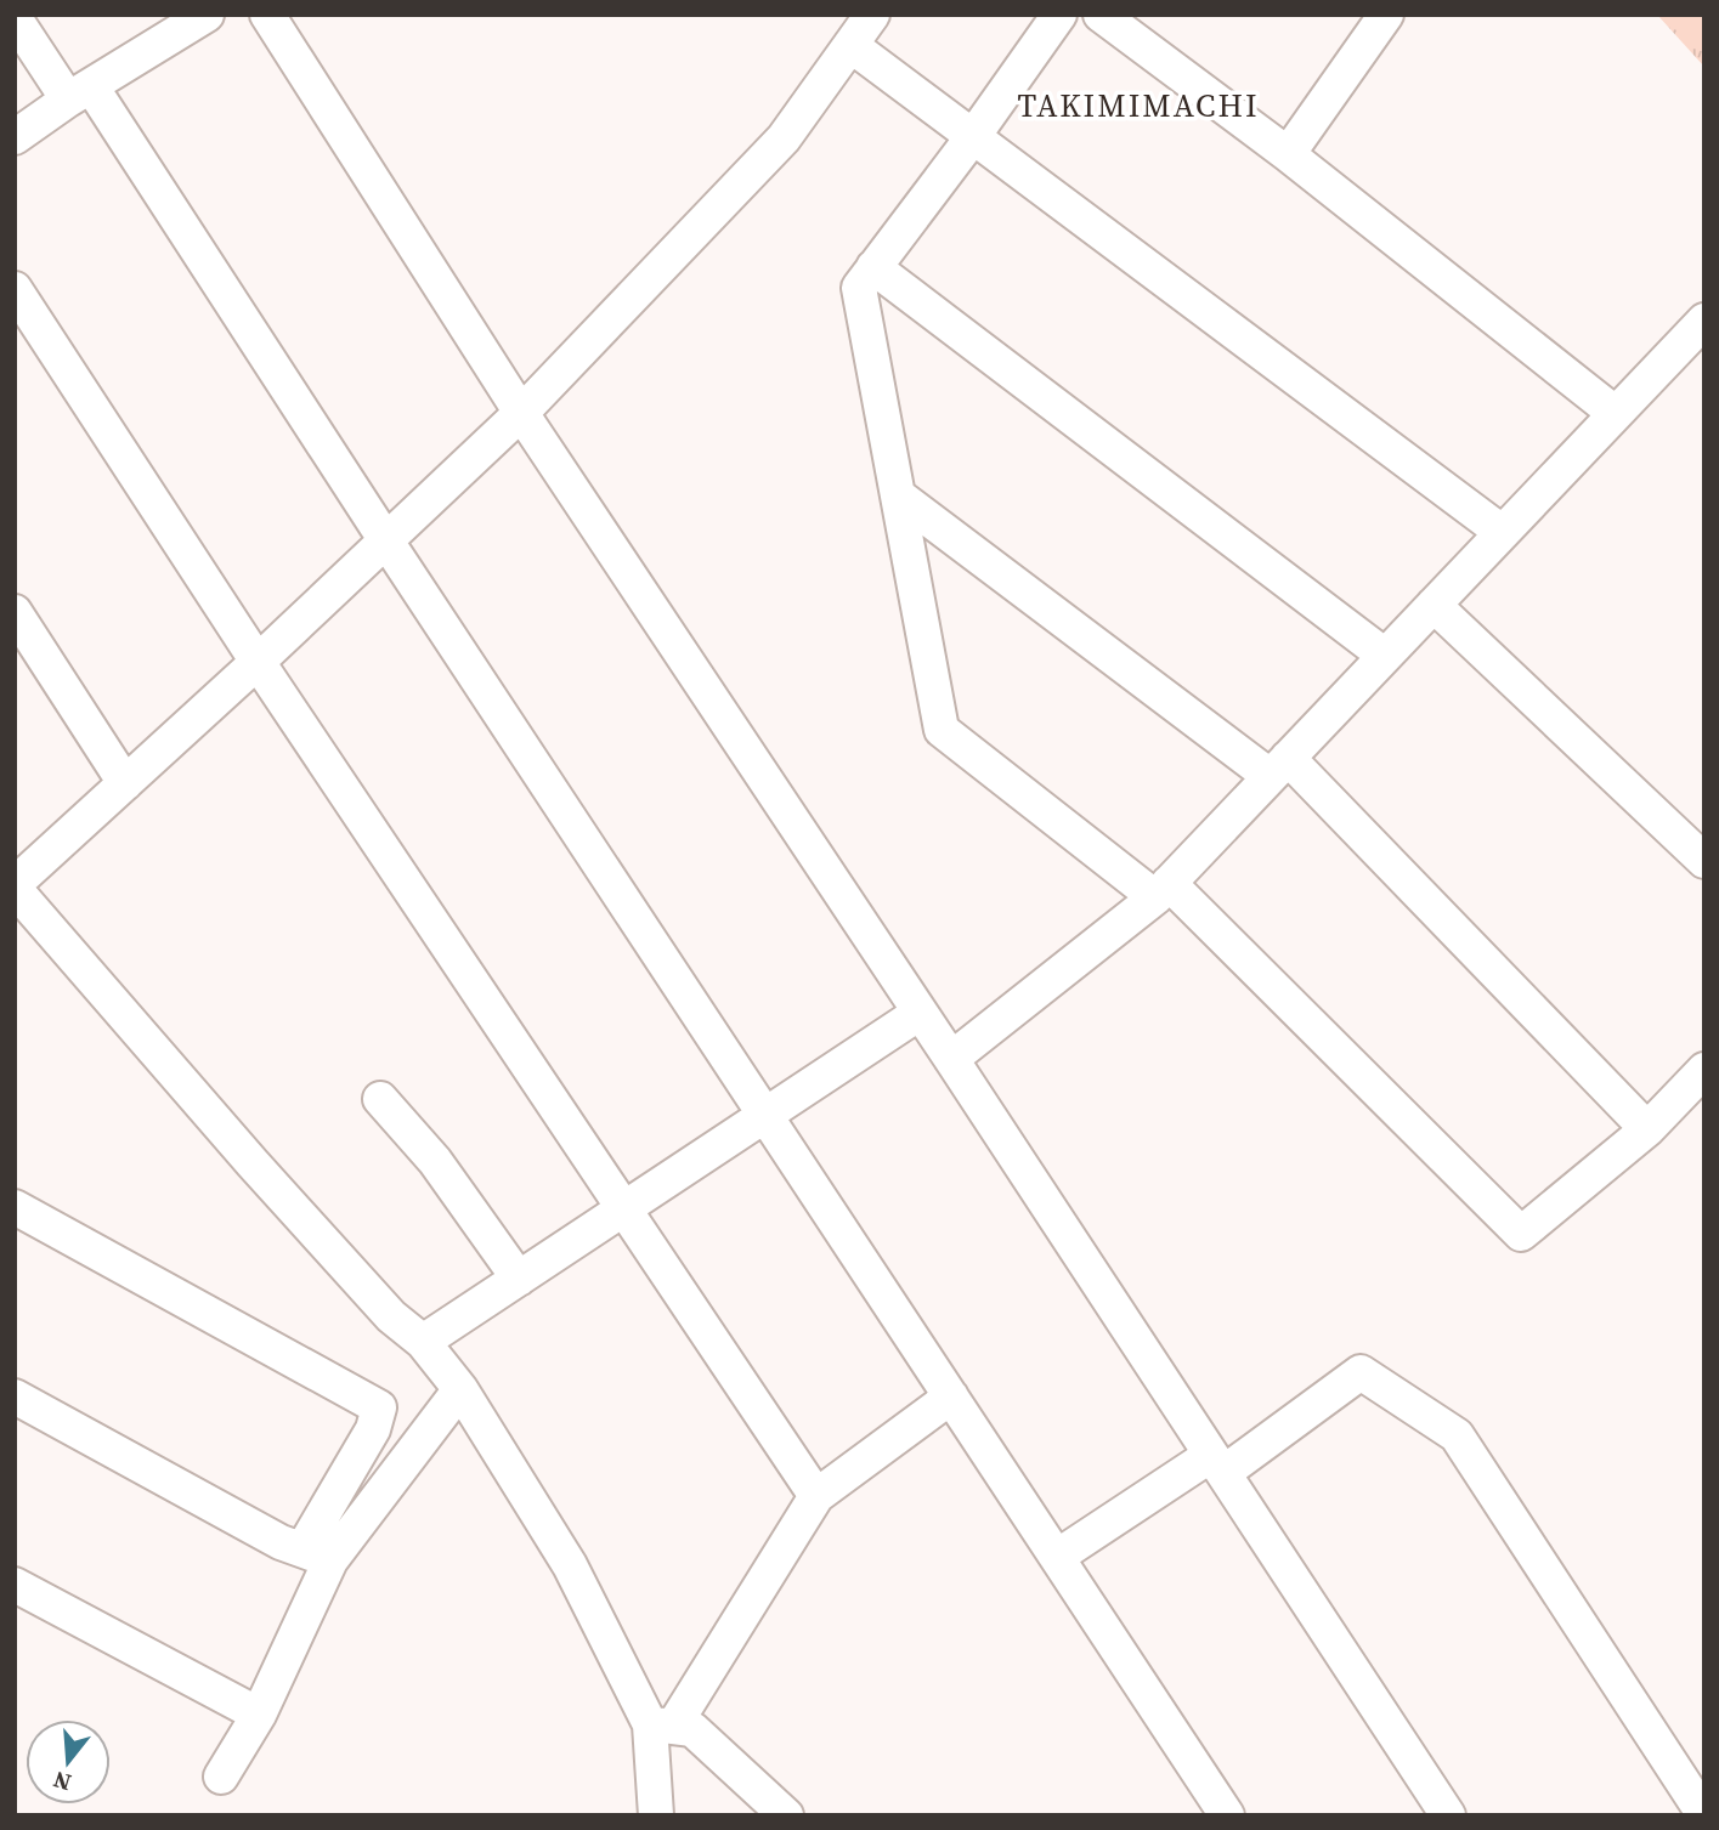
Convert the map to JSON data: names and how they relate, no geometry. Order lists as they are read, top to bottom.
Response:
{
  "districts": ["TAKIMIMACHI"],
  "north": "bottom"
}
